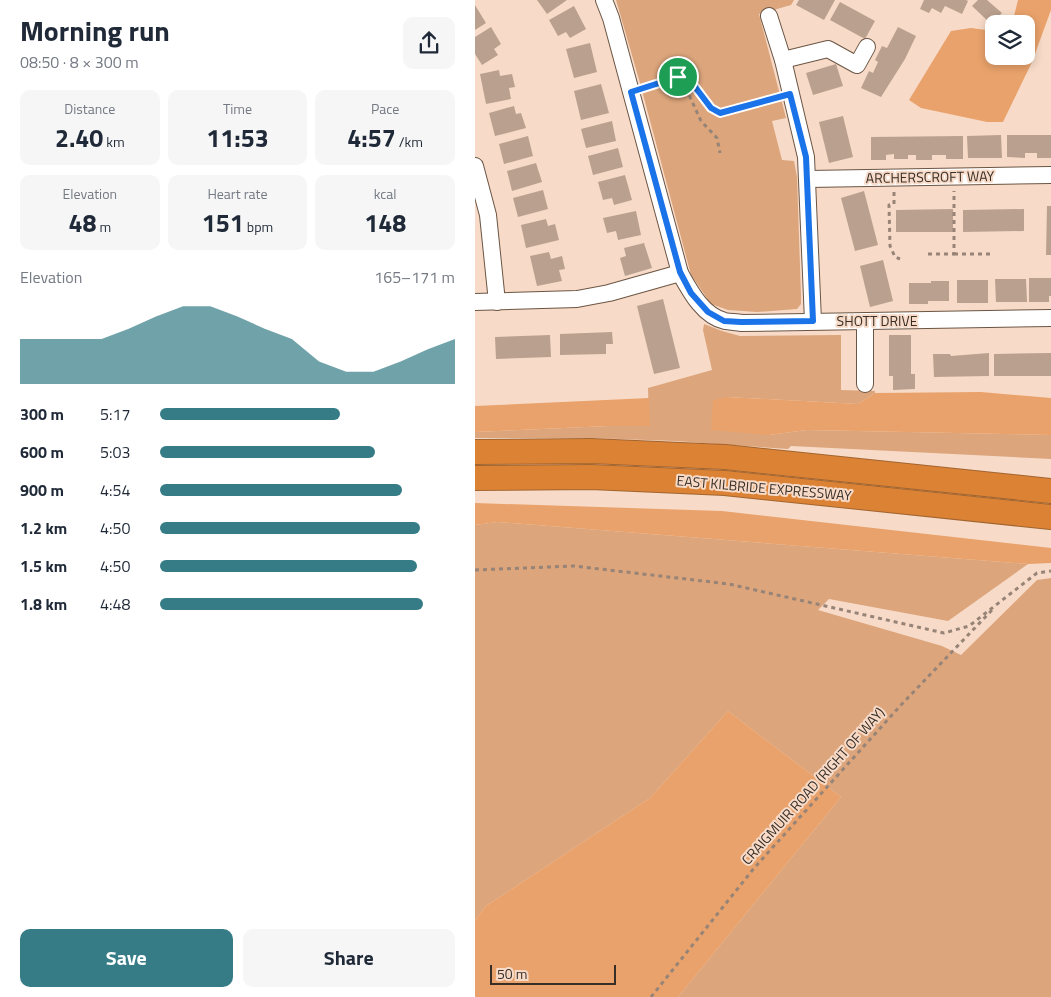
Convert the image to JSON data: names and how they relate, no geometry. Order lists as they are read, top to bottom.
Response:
{
  "streets": {
    "highway": ["EAST KILBRIDE EXPRESSWAY"],
    "street": ["ARCHERSCROFT WAY", "SHOTT DRIVE"],
    "path": ["CRAIGMUIR ROAD (RIGHT OF WAY)"]
  },
  "scale_bar": "50 m",
  "page": {
    "heading": ["Morning run", "08:50 · 8 × 300 m"],
    "stats": [
      ["Distance", "2.40 km"],
      ["Time", "11:53"],
      ["Pace", "4:57 /km"],
      ["Elevation", "48 m"],
      ["Heart rate", "151 bpm"],
      ["kcal", "148"]
    ],
    "chart": ["Elevation", "165–171 m"],
    "list": [
      {
        "name": "300 m",
        "note": "5:17"
      },
      {
        "name": "600 m",
        "note": "5:03"
      },
      {
        "name": "900 m",
        "note": "4:54"
      },
      {
        "name": "1.2 km",
        "note": "4:50"
      },
      {
        "name": "1.5 km",
        "note": "4:50"
      },
      {
        "name": "1.8 km",
        "note": "4:48"
      }
    ],
    "buttons": ["Save", "Share"],
    "scale": "50 m"
  }
}
